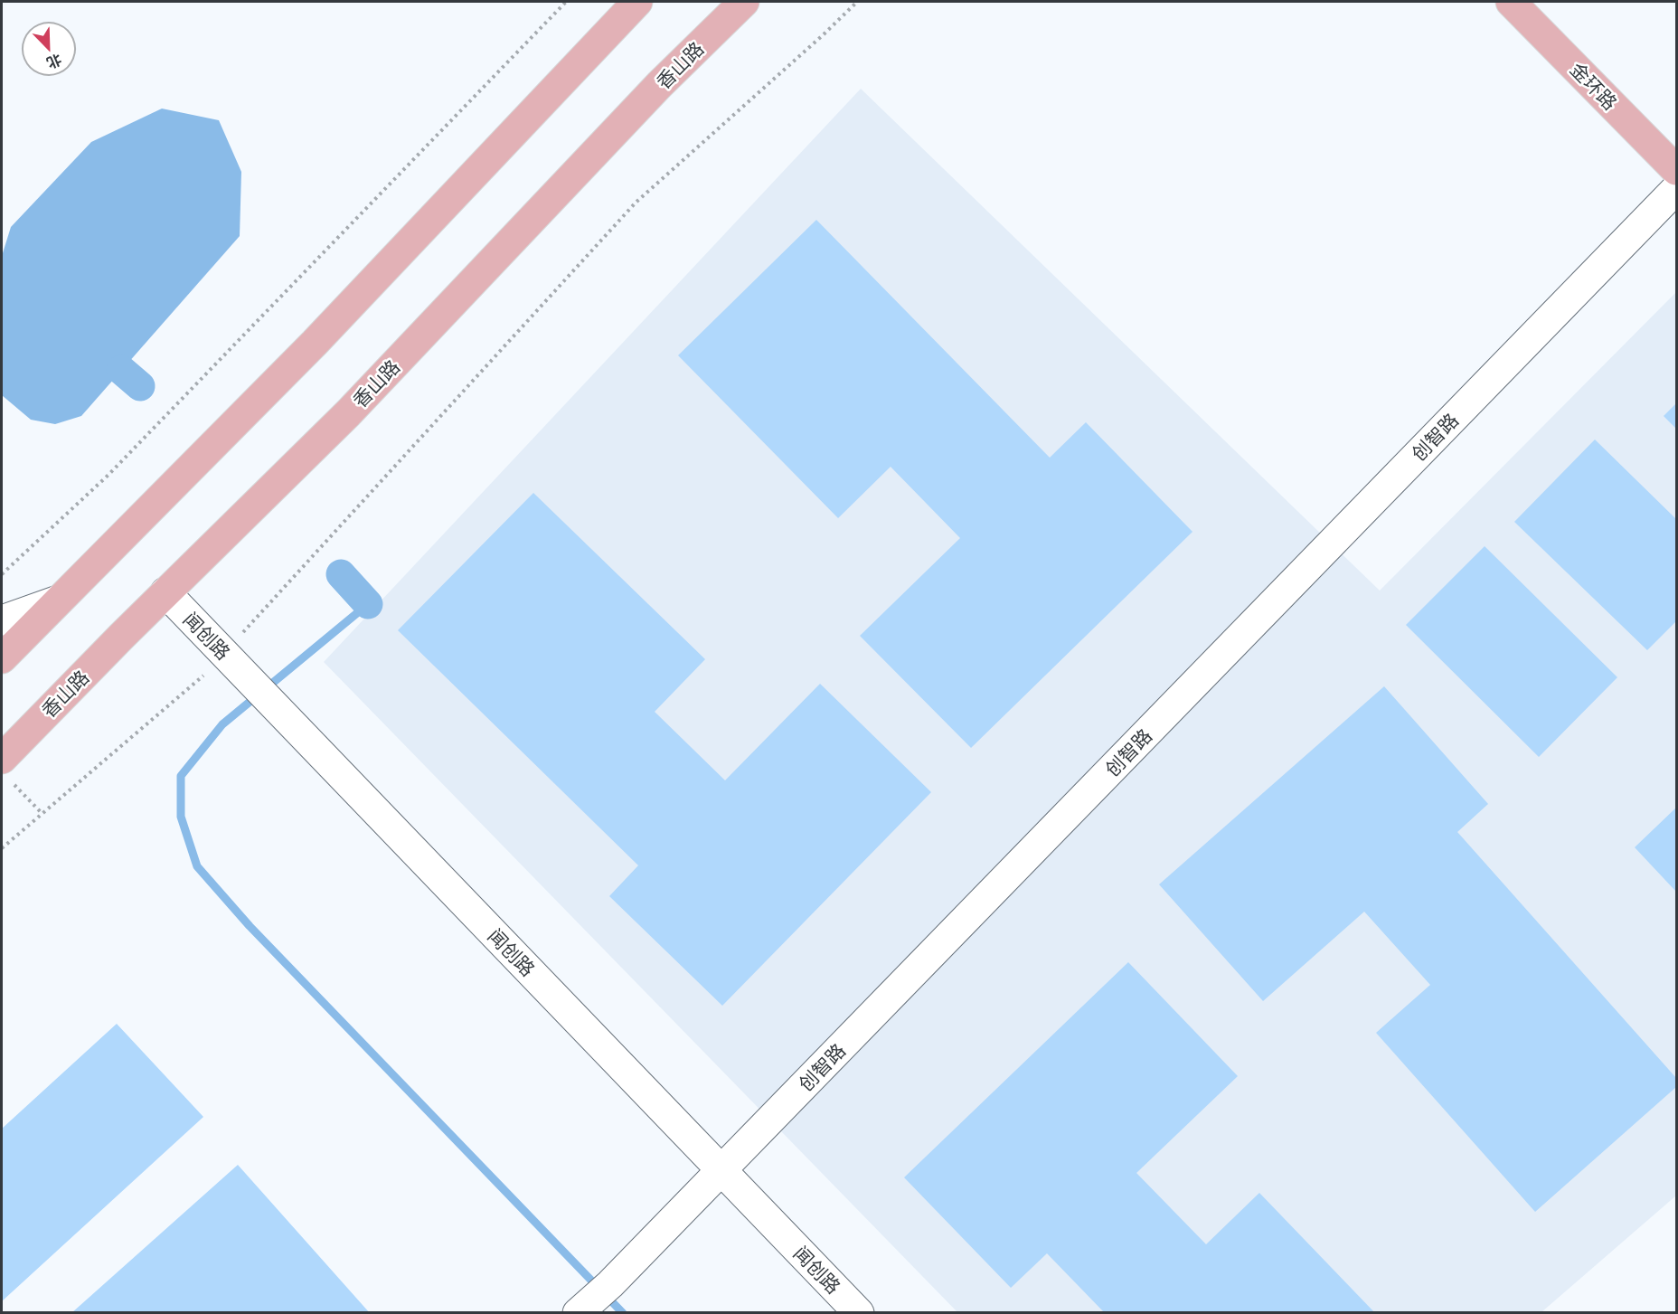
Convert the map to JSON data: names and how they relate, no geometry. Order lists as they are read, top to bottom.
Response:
{
  "streets": {
    "main road": ["香山路", "金环路"],
    "street": ["创智路", "闻创路"]
  },
  "crossings": [
    ["香山路", "闻创路"]
  ],
  "north": "bottom right"
}
